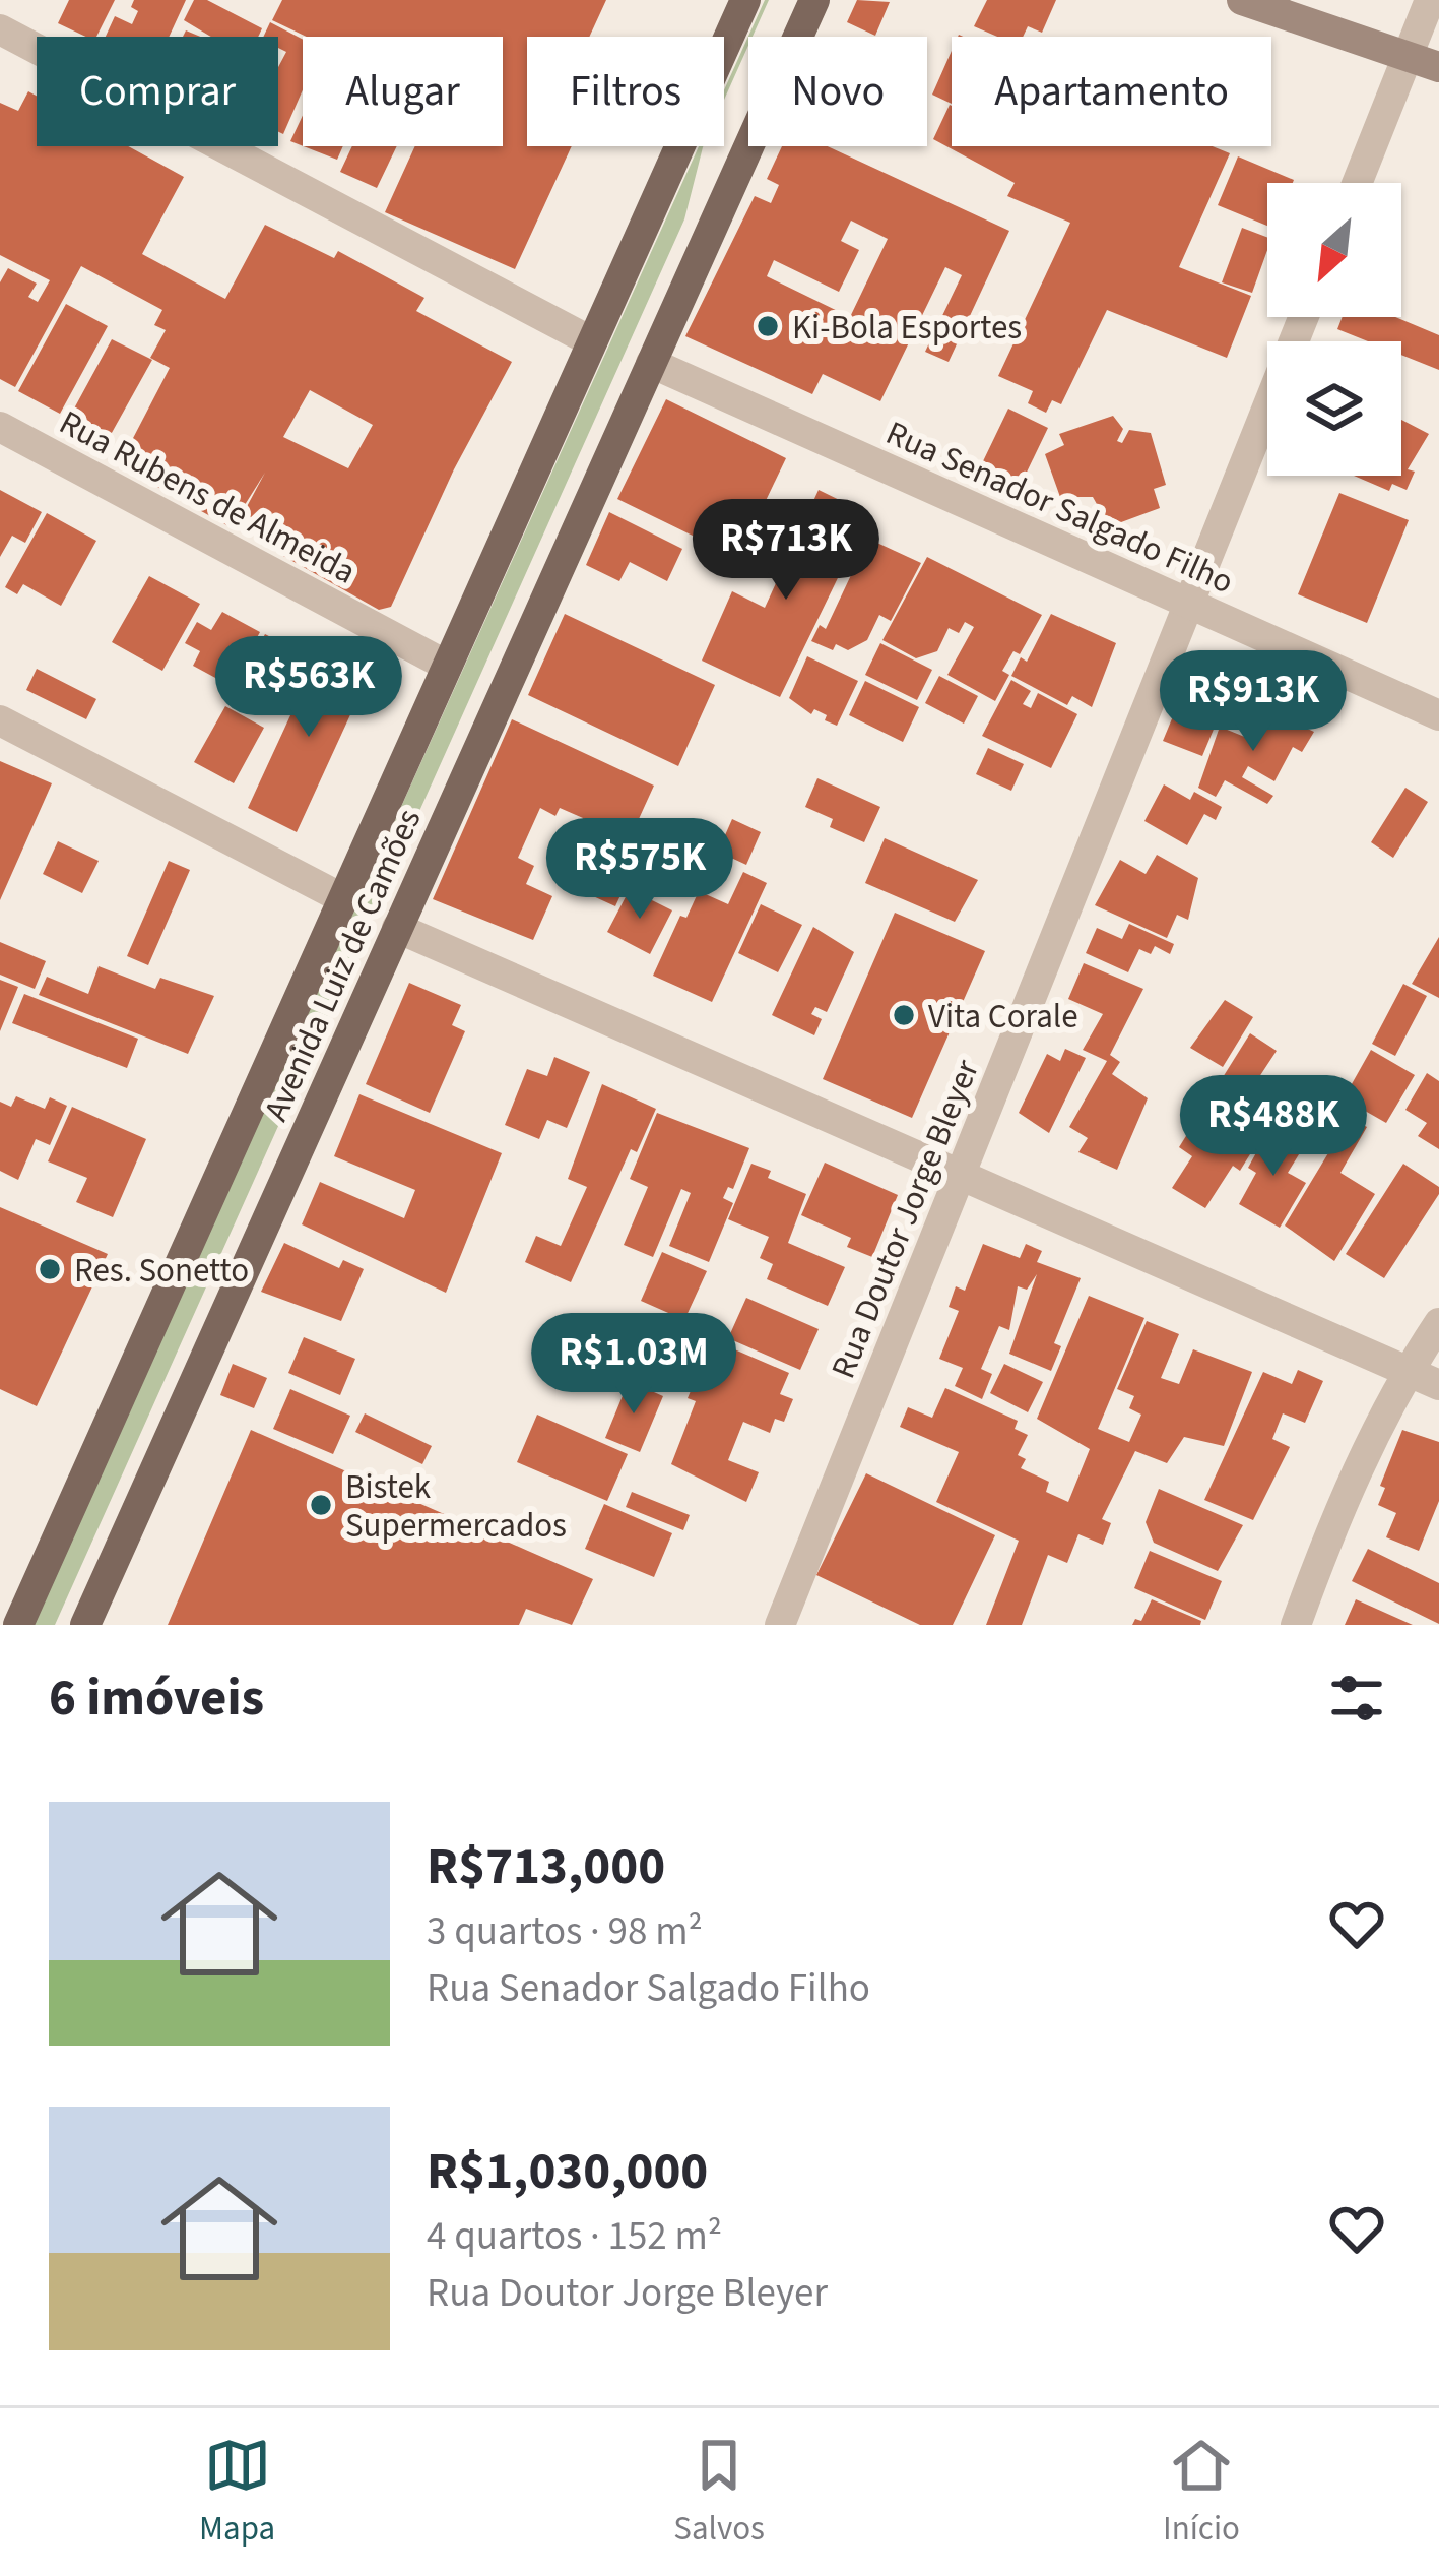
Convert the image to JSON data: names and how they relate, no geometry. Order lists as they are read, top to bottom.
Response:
{
  "streets": {
    "main road": ["Avenida Luiz de Camões"],
    "street": ["Rua Rubens de Almeida", "Rua Senador Salgado Filho", "Rua Doutor Jorge Bleyer"]
  },
  "crossings": [
    ["Rua Rubens de Almeida", "Avenida Luiz de Camões"],
    ["Rua Senador Salgado Filho", "Avenida Luiz de Camões"],
    ["Rua Senador Salgado Filho", "Rua Doutor Jorge Bleyer"]
  ],
  "places": [
    "Ki-Bola Esportes",
    "Vita Corale",
    "Res. Sonetto",
    "Bistek Supermercados"
  ],
  "north": "bottom left",
  "page": {
    "chip": [
      "Comprar",
      "Alugar",
      "Filtros",
      "Novo",
      "Apartamento"
    ],
    "price": [
      "R$713K",
      "R$563K",
      "R$913K",
      "R$575K",
      "R$488K",
      "R$1.03M"
    ],
    "heading": "6 imóveis",
    "list": [
      {
        "name": "R$713,000",
        "note": "3 quartos · 98 m² · Rua Senador Salgado Filho"
      },
      {
        "name": "R$1,030,000",
        "note": "4 quartos · 152 m² · Rua Doutor Jorge Bleyer"
      }
    ],
    "tabs": ["Mapa", "Salvos", "Início"]
  }
}
